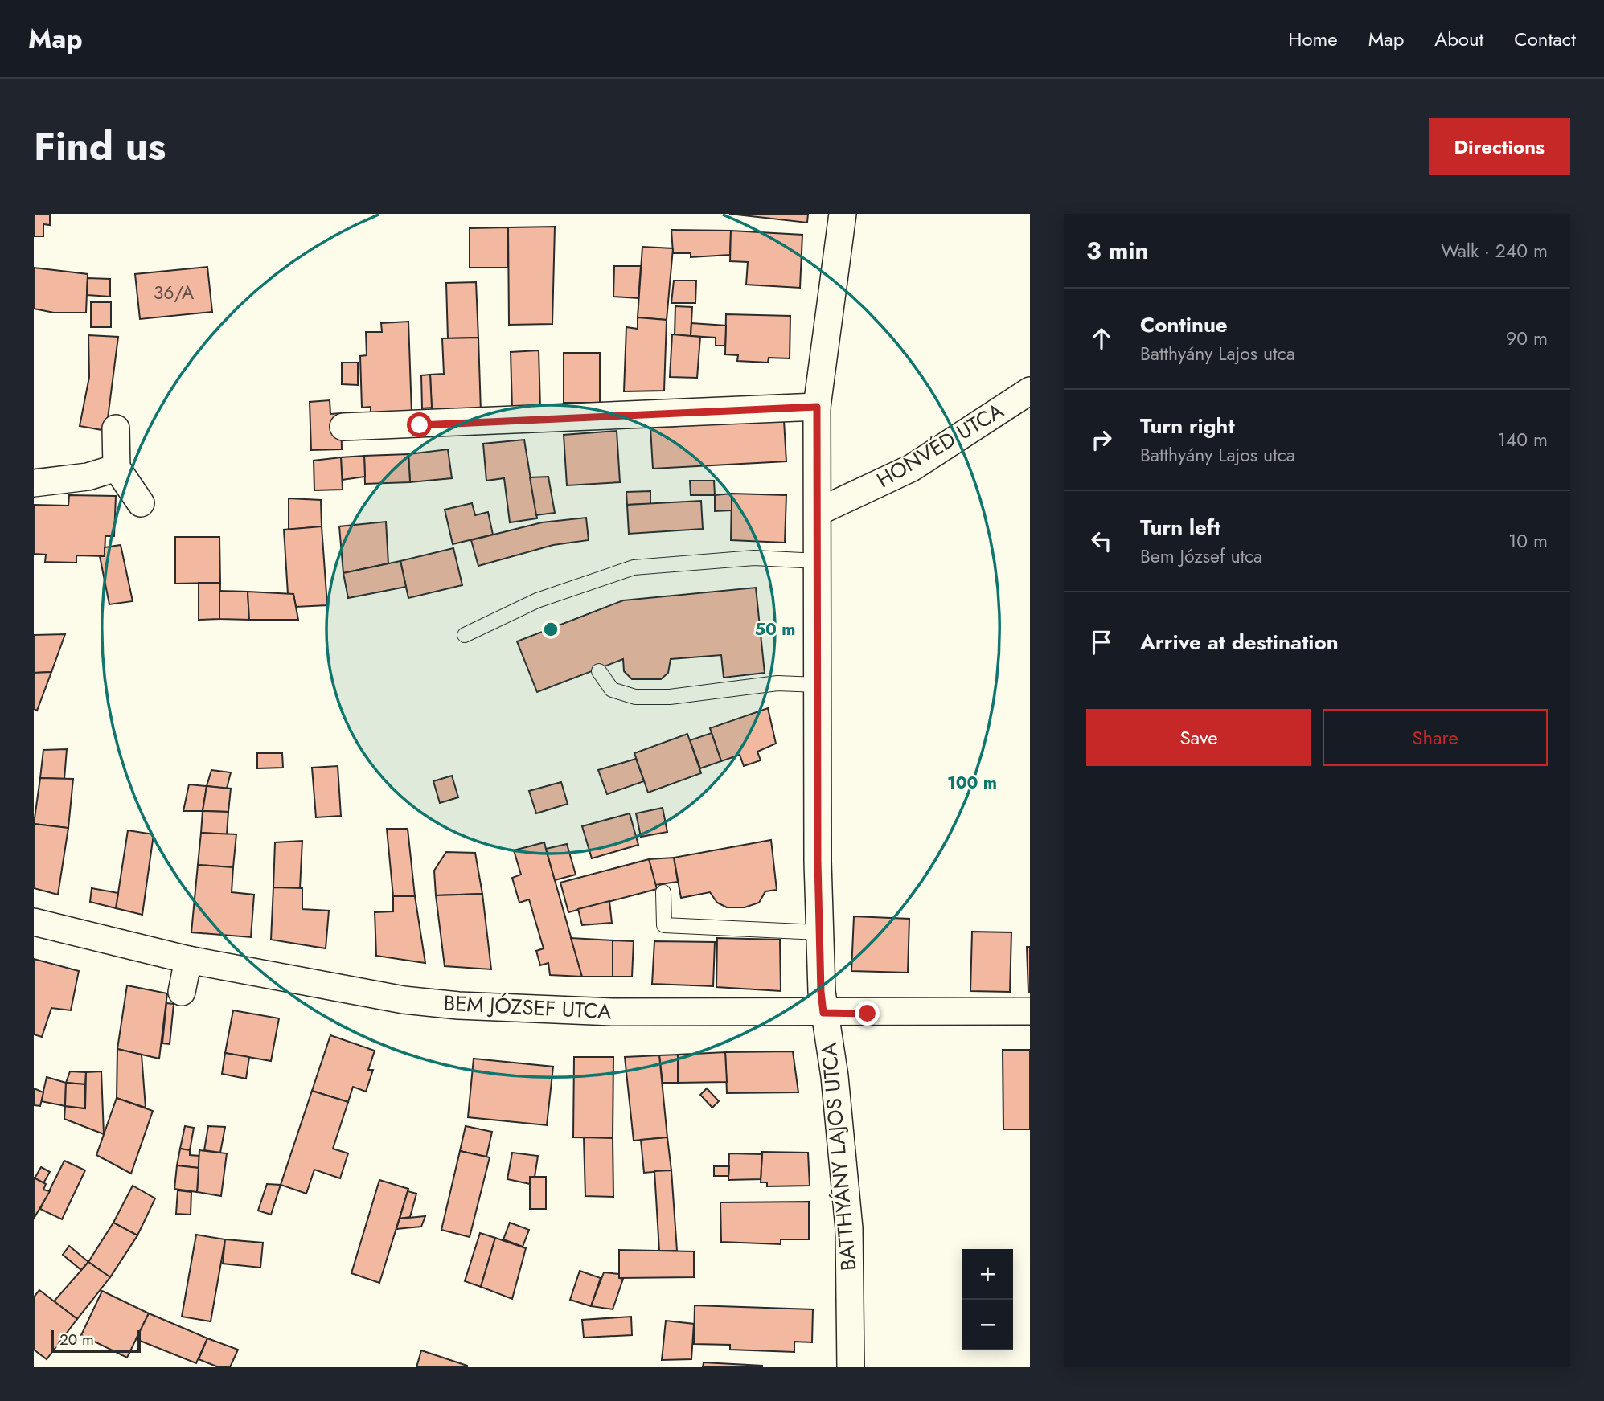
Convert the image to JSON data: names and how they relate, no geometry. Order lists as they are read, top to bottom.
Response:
{
  "streets": {
    "street": ["HONVÉD UTCA", "BEM JÓZSEF UTCA", "BATTHYÁNY LAJOS UTCA"]
  },
  "crossings": [
    ["HONVÉD UTCA", "BATTHYÁNY LAJOS UTCA"],
    ["BEM JÓZSEF UTCA", "BATTHYÁNY LAJOS UTCA"]
  ],
  "house_numbers": ["36/A"],
  "scale_bar": "20 m",
  "page": {
    "header": "Map",
    "nav": [
      "Home",
      "Map",
      "About",
      "Contact"
    ],
    "title": "Find us",
    "buttons": [
      "Directions",
      ["Save", "Share"]
    ],
    "heading": ["3 min", "Walk · 240 m"],
    "list": [
      ["Continue", "Batthyány Lajos utca", "90 m"],
      ["Turn right", "Batthyány Lajos utca", "140 m"],
      ["Turn left", "Bem József utca", "10 m"],
      "Arrive at destination"
    ],
    "map_buttons": ["+", "−"],
    "scale": "20 m"
  },
  "rings": ["50 m", "100 m"]
}
